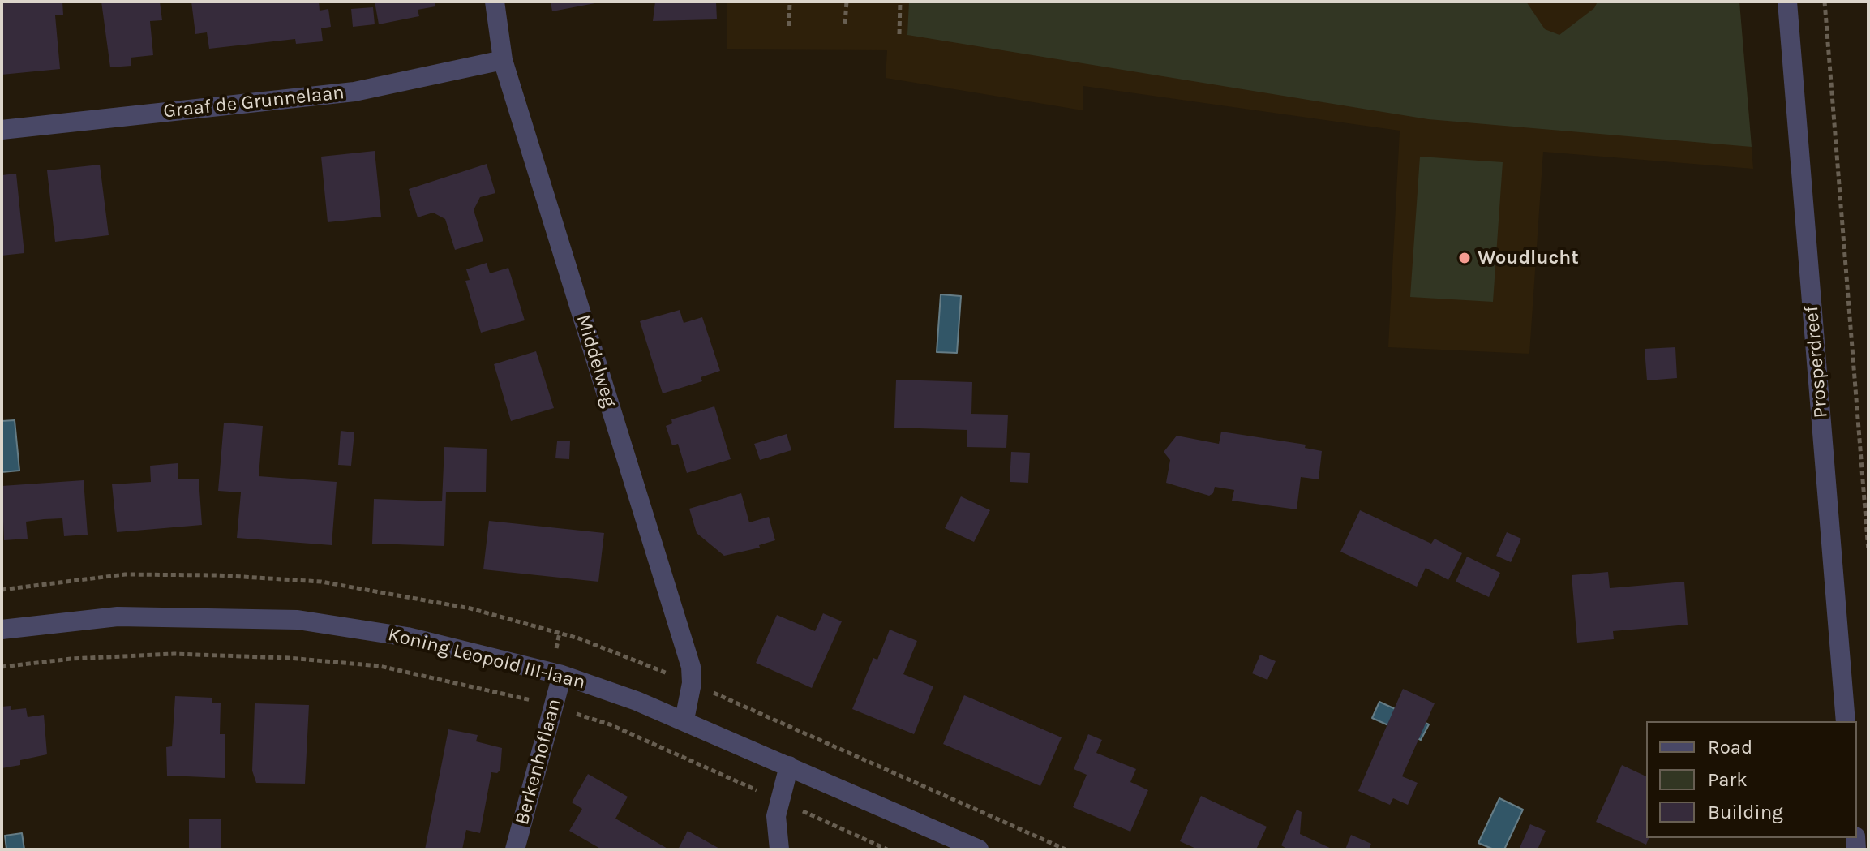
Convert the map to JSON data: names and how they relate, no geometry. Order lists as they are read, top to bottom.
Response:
{
  "streets": {
    "street": [
      "Graaf de Grunnelaan",
      "Middelweg",
      "Prosperdreef",
      "Koning Leopold III-laan",
      "Berkenhoflaan"
    ]
  },
  "crossings": [
    ["Graaf de Grunnelaan", "Middelweg"],
    ["Middelweg", "Koning Leopold III-laan"],
    ["Koning Leopold III-laan", "Berkenhoflaan"]
  ],
  "places": ["Woudlucht"],
  "legend": ["Road", "Park", "Building"]
}
